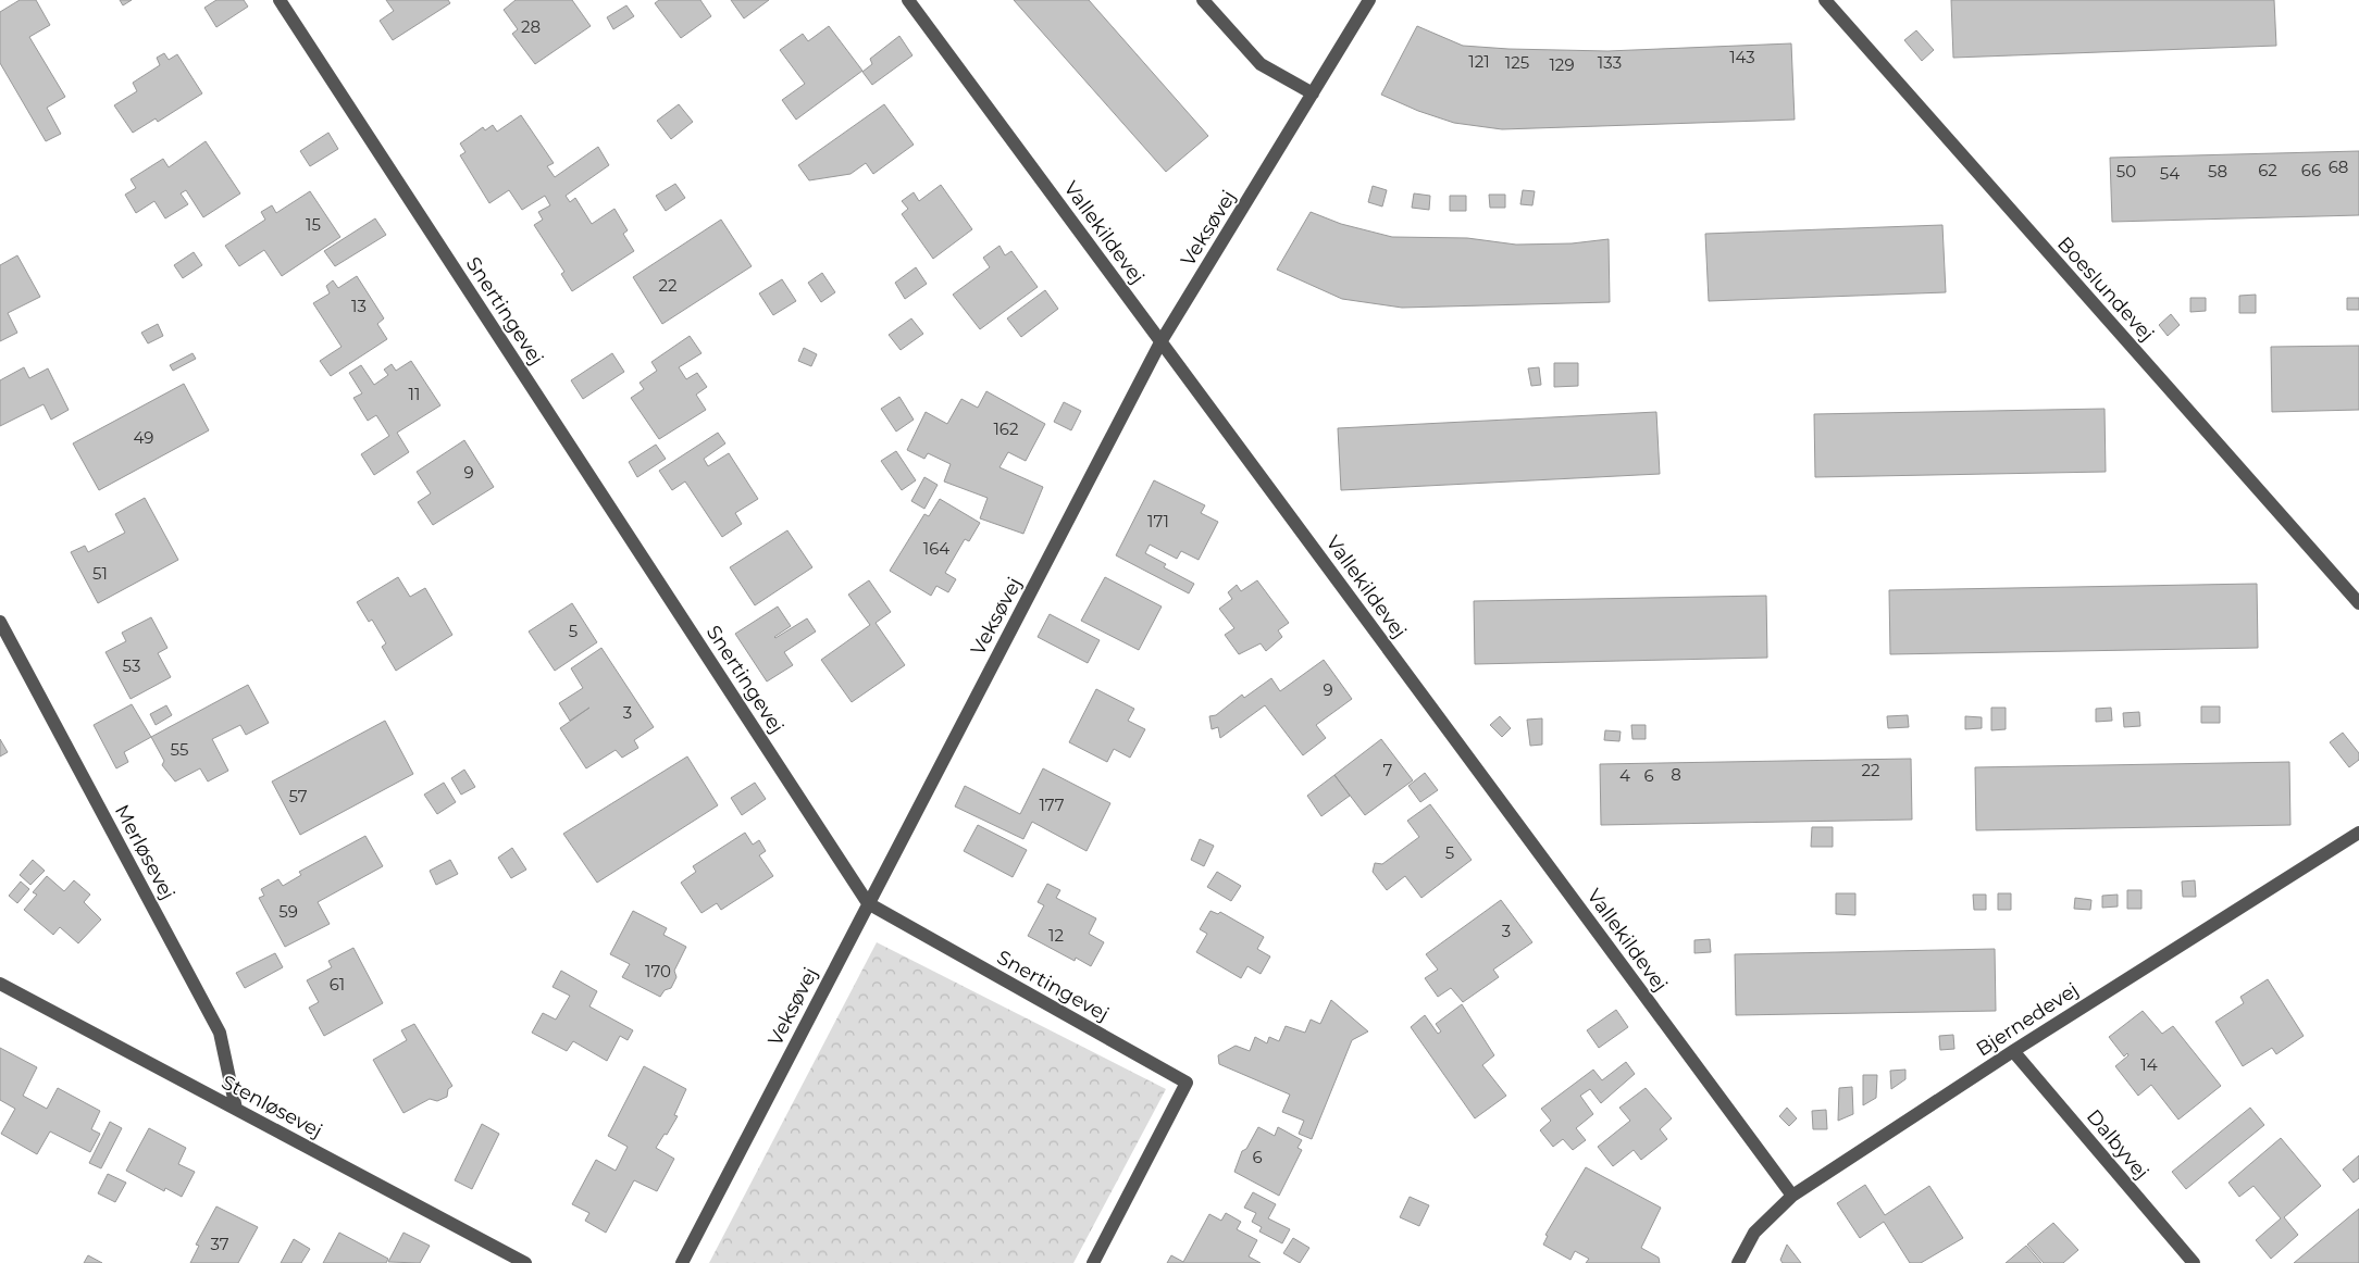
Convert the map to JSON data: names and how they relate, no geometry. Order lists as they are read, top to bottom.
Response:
{
  "streets": {
    "street": [
      "Veksøvej",
      "Vallekildevej",
      "Boeslundevej",
      "Snertingevej",
      "Merløsevej",
      "Bjernedevej",
      "Stenløsevej",
      "Dalbyvej"
    ]
  },
  "crossings": [
    ["Veksøvej", "Vallekildevej"],
    ["Veksøvej", "Snertingevej"],
    ["Vallekildevej", "Bjernedevej"],
    ["Merløsevej", "Stenløsevej"],
    ["Bjernedevej", "Dalbyvej"]
  ],
  "house_numbers": [
    "28",
    "143",
    "121",
    "125",
    "133",
    "129",
    "68",
    "62",
    "66",
    "50",
    "58",
    "54",
    "15",
    "22",
    "13",
    "11",
    "162",
    "49",
    "9",
    "171",
    "164",
    "51",
    "5",
    "53",
    "9",
    "3",
    "55",
    "7",
    "22",
    "8",
    "4",
    "6",
    "57",
    "177",
    "5",
    "59",
    "3",
    "12",
    "170",
    "61",
    "14",
    "6",
    "37"
  ]
}
